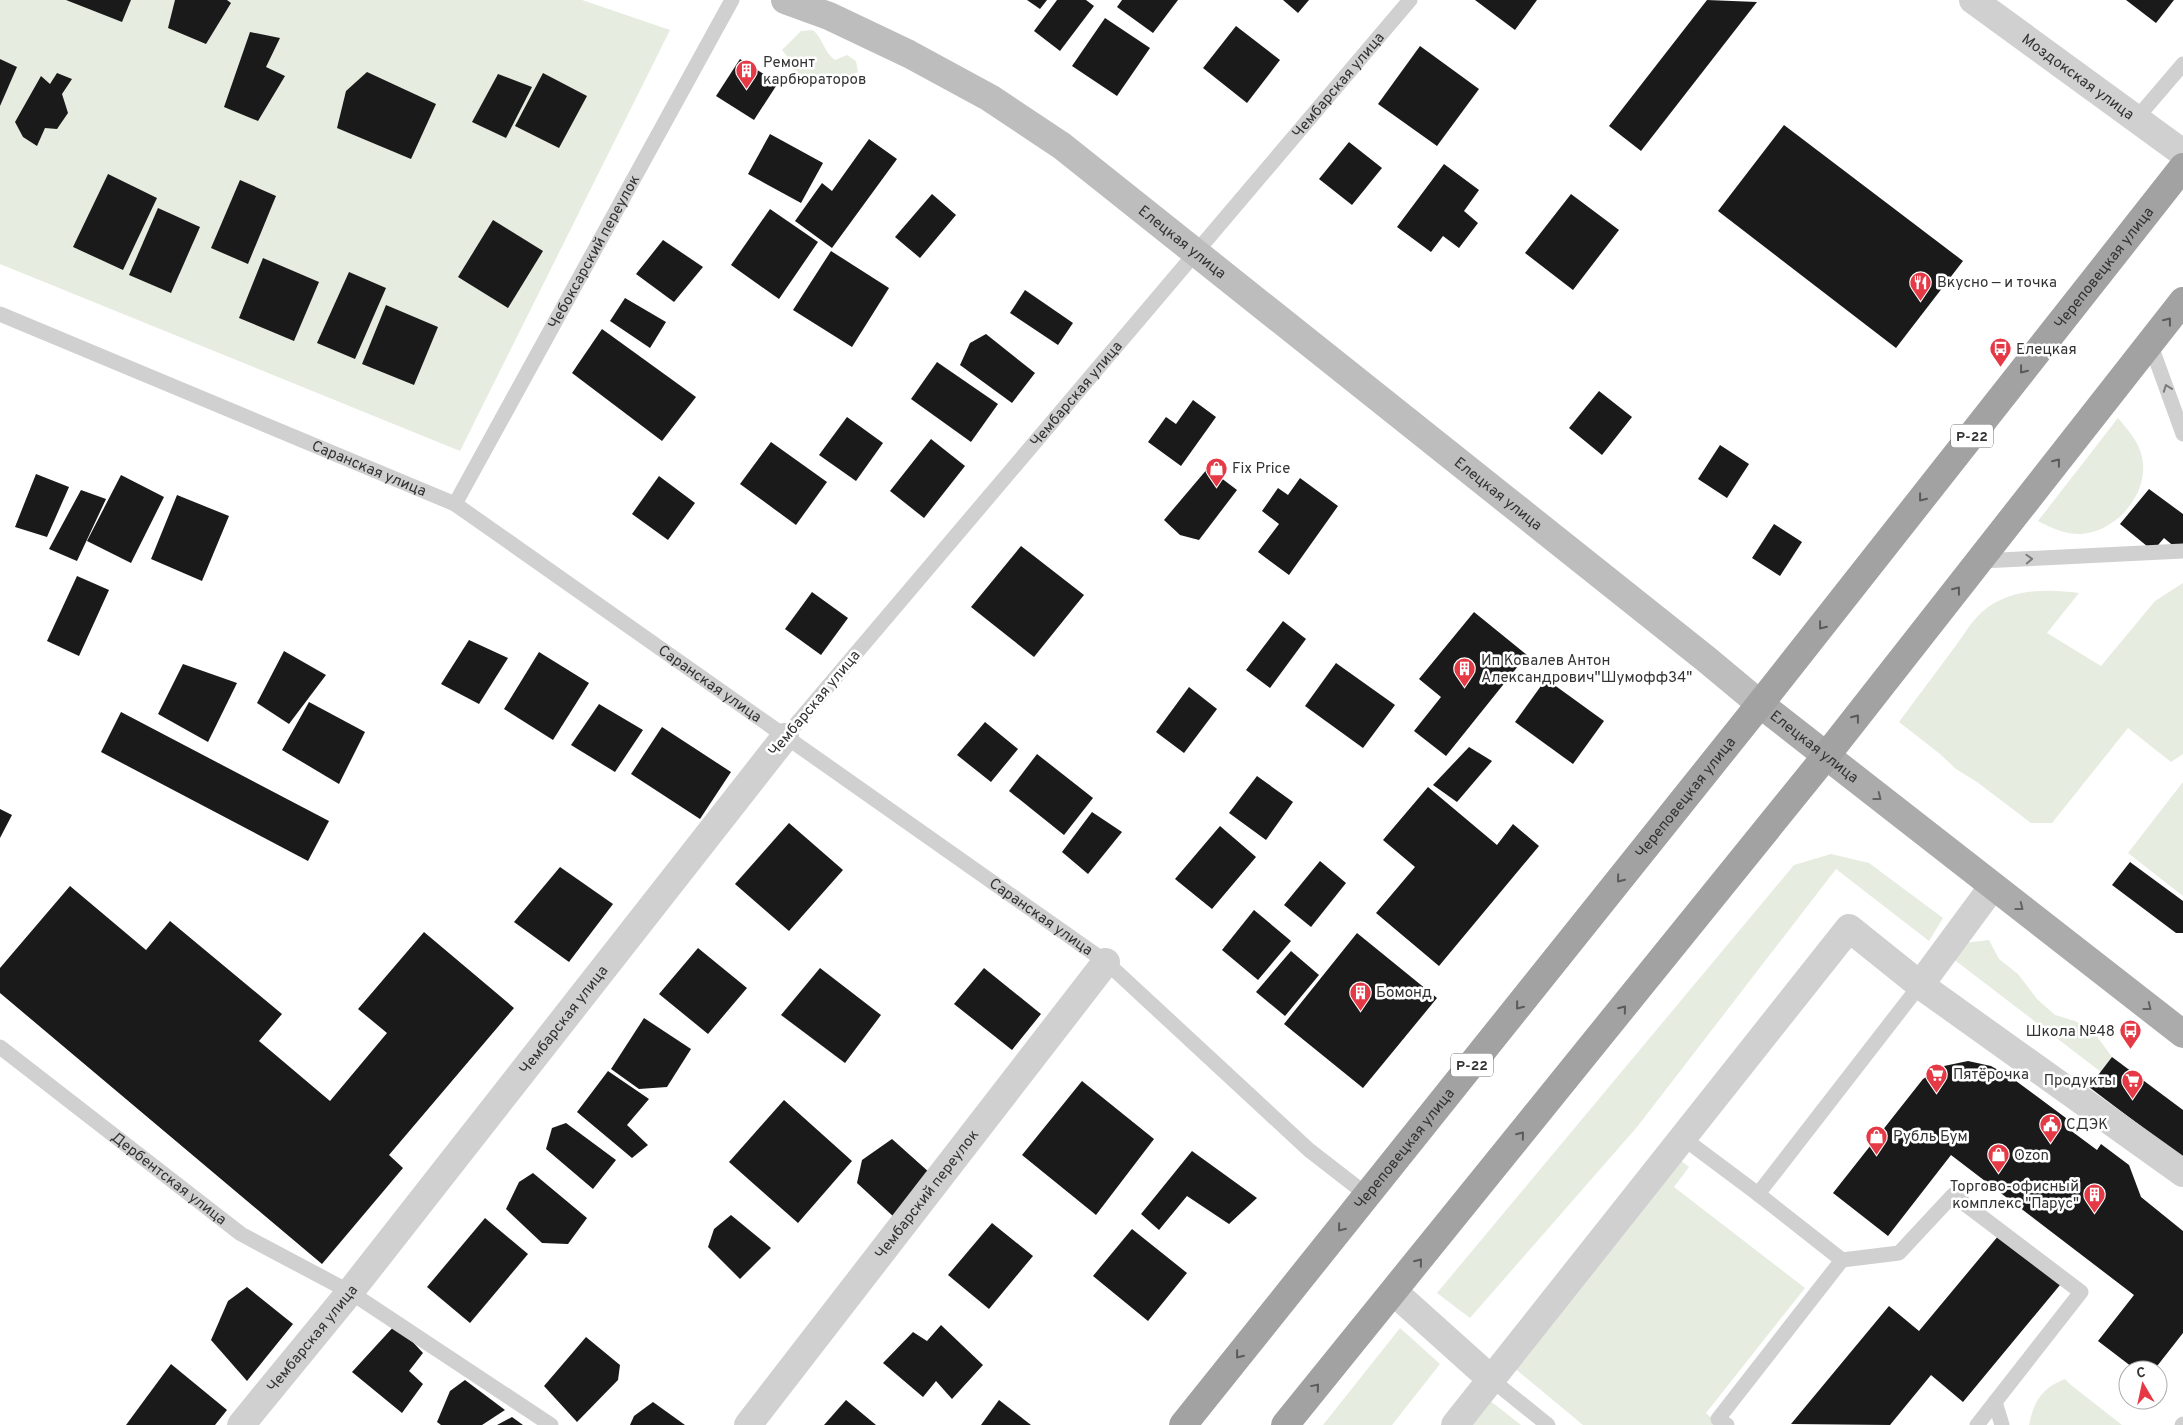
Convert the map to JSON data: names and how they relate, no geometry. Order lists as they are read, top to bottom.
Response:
{
  "streets": {
    "highway": ["Череповецкая улица", "Р-22"],
    "main road": ["Елецкая улица"],
    "street": ["Моздокская улица", "Чембарская улица", "Чембарский переулок"],
    "lane": ["Чебоксарский переулок", "Саранская улица", "Дербентская улица"]
  },
  "crossings": [
    ["Чембарская улица", "Елецкая улица"],
    ["Чембарская улица", "Саранская улица"],
    ["Чембарская улица", "Дербентская улица"],
    ["Елецкая улица", "Череповецкая улица"],
    ["Чебоксарский переулок", "Саранская улица"],
    ["Череповецкая улица", "Саранская улица"],
    ["Саранская улица", "Чембарский переулок"]
  ],
  "places": {
    "building": [
      "Ремонт карбюраторов",
      "Ип Ковалев Антон Александрович\"Шумофф34\"",
      "Бомонд",
      "Торгово-офисный комплекс \"Парус\""
    ],
    "restaurant": ["Вкусно — и точка"],
    "bus stop": ["Елецкая", "Школа №48"],
    "shop": ["Fix Price", "Рубль Бум", "Ozon"],
    "supermarket": ["Пятёрочка", "Продукты"],
    "public building": ["СДЭК"]
  },
  "north": "top"
}
